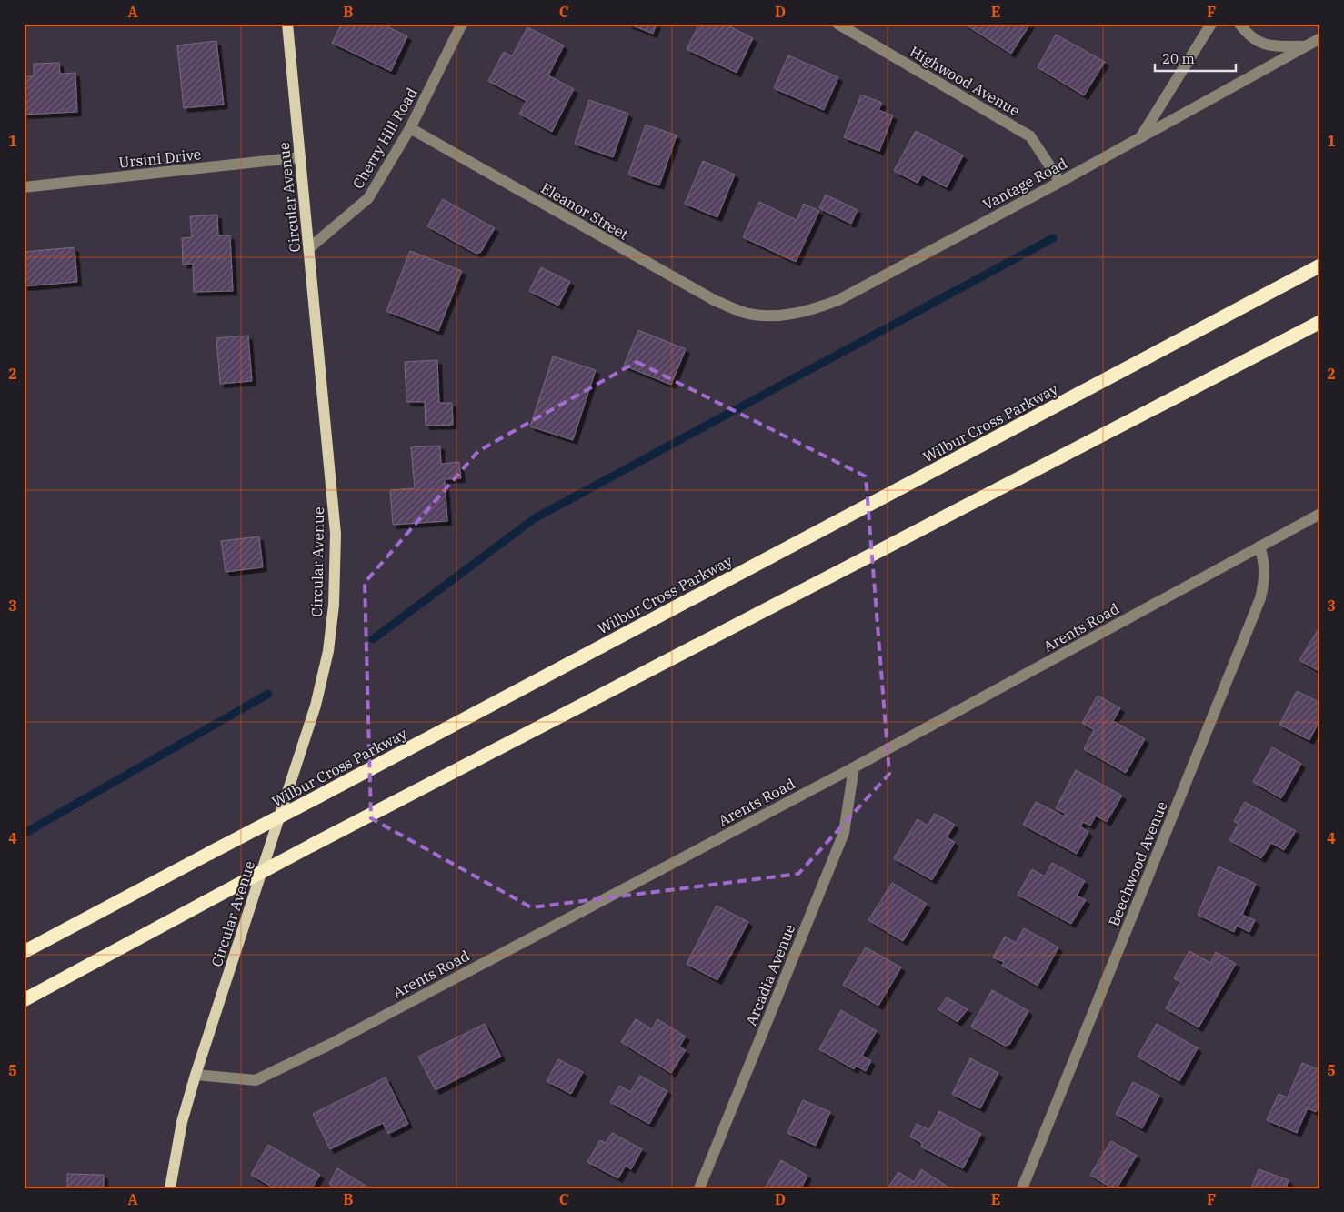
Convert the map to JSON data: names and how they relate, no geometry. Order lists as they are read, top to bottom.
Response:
{
  "streets": {
    "highway": ["Wilbur Cross Parkway"],
    "main road": ["Circular Avenue"],
    "street": [
      "Highwood Avenue",
      "Cherry Hill Road",
      "Ursini Drive",
      "Vantage Road",
      "Eleanor Street",
      "Arents Road",
      "Beechwood Avenue",
      "Arcadia Avenue"
    ]
  },
  "crossings": [
    ["Highwood Avenue", "Vantage Road"],
    ["Cherry Hill Road", "Circular Avenue"],
    ["Cherry Hill Road", "Eleanor Street"],
    ["Ursini Drive", "Circular Avenue"],
    ["Vantage Road", "Eleanor Street"],
    ["Circular Avenue", "Arents Road"],
    ["Arents Road", "Beechwood Avenue"],
    ["Arents Road", "Arcadia Avenue"]
  ],
  "scale_bar": "20 m",
  "grid": {
    "columns": [
      "A",
      "B",
      "C",
      "D",
      "E",
      "F"
    ],
    "rows": [
      "1",
      "2",
      "3",
      "4",
      "5"
    ]
  }
}
